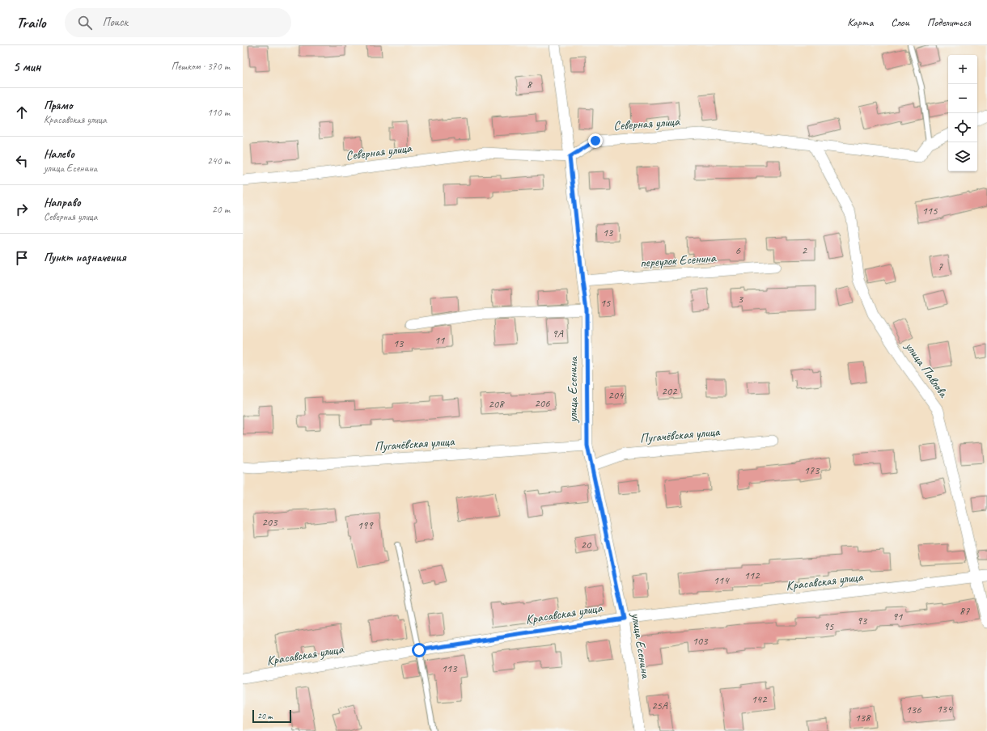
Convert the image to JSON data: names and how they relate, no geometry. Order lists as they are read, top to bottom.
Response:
{
  "streets": {
    "street": [
      "Северная улица",
      "переулок Есенина",
      "улица Павлова",
      "улица Есенина",
      "Пугачёвская улица",
      "Красавская улица"
    ]
  },
  "crossings": [
    ["Северная улица", "улица Павлова"],
    ["Северная улица", "улица Есенина"],
    ["переулок Есенина", "улица Есенина"],
    ["улица Павлова", "Красавская улица"],
    ["улица Есенина", "Пугачёвская улица"],
    ["улица Есенина", "Красавская улица"]
  ],
  "house_numbers": [
    "8",
    "115",
    "13",
    "6",
    "2",
    "7",
    "3",
    "15",
    "9А",
    "11",
    "13",
    "202",
    "204",
    "206",
    "208",
    "173",
    "203",
    "199",
    "20",
    "112",
    "114",
    "87",
    "91",
    "93",
    "95",
    "103",
    "113",
    "142",
    "25А",
    "134",
    "136",
    "138"
  ],
  "scale_bar": "20 m",
  "page": {
    "header": "Trailo",
    "search": "Поиск",
    "nav": ["Карта", "Слои", "Поделиться"],
    "heading": ["5 мин", "Пешком · 370 m"],
    "map_buttons": ["+", "−"],
    "list": [
      ["Прямо", "Красавская улица", "110 m"],
      ["Налево", "улица Есенина", "240 m"],
      ["Направо", "Северная улица", "20 m"],
      "Пункт назначения"
    ],
    "scale": "20 m"
  }
}
